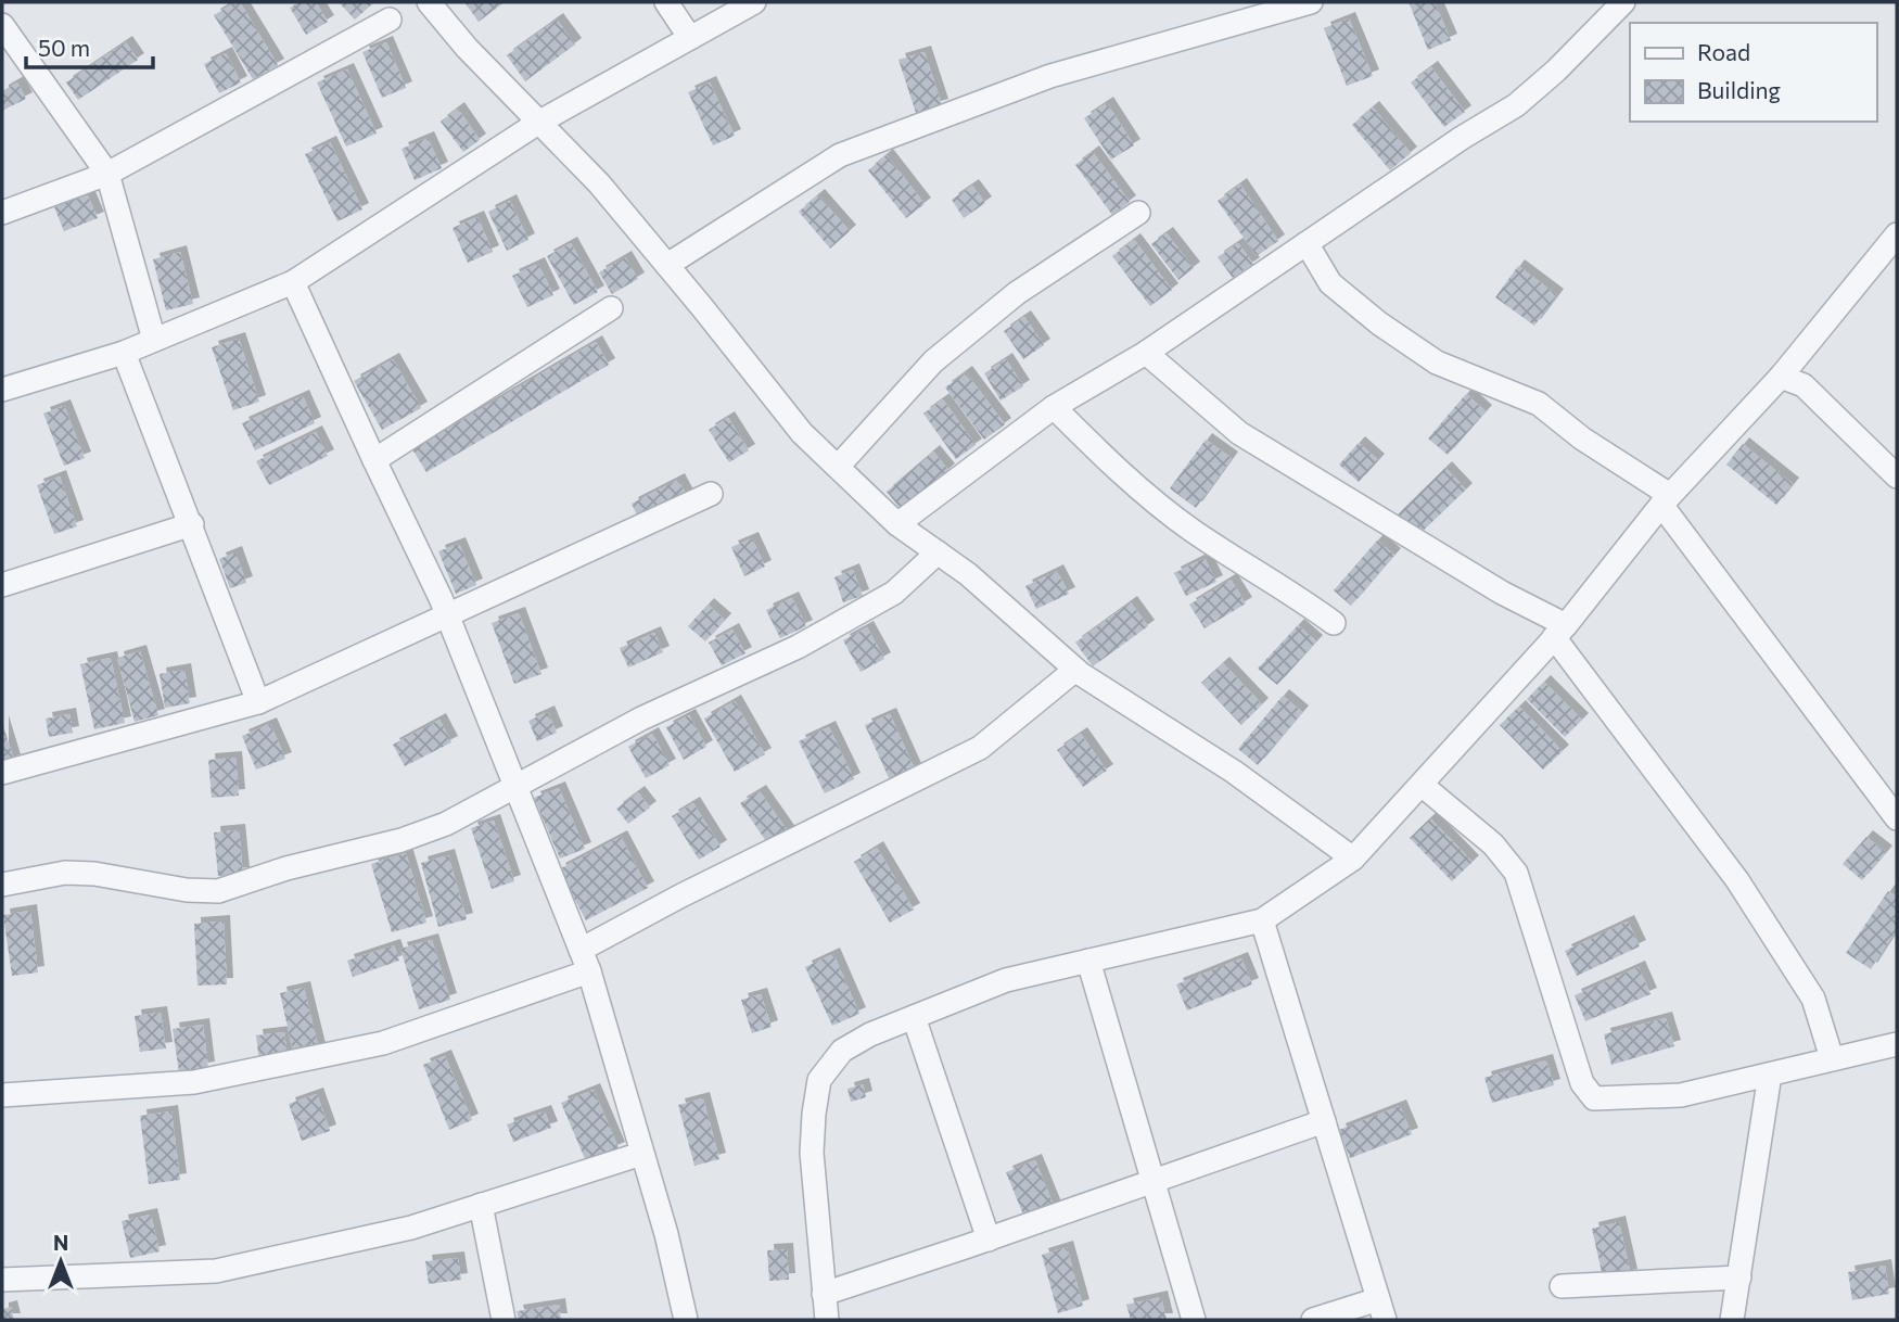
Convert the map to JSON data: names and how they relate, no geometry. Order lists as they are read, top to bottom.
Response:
{
  "legend": ["Road", "Building"],
  "scale_bar": "50 m",
  "north": "top"
}
